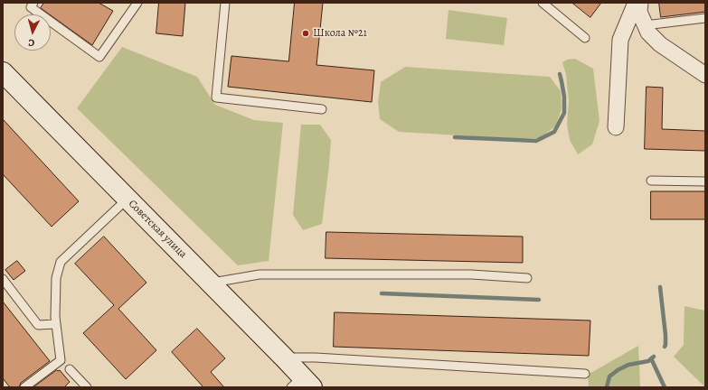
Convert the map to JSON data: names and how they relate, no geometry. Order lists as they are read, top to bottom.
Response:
{
  "streets": {
    "street": ["Советская улица"]
  },
  "places": ["Школа №21"],
  "north": "bottom"
}
